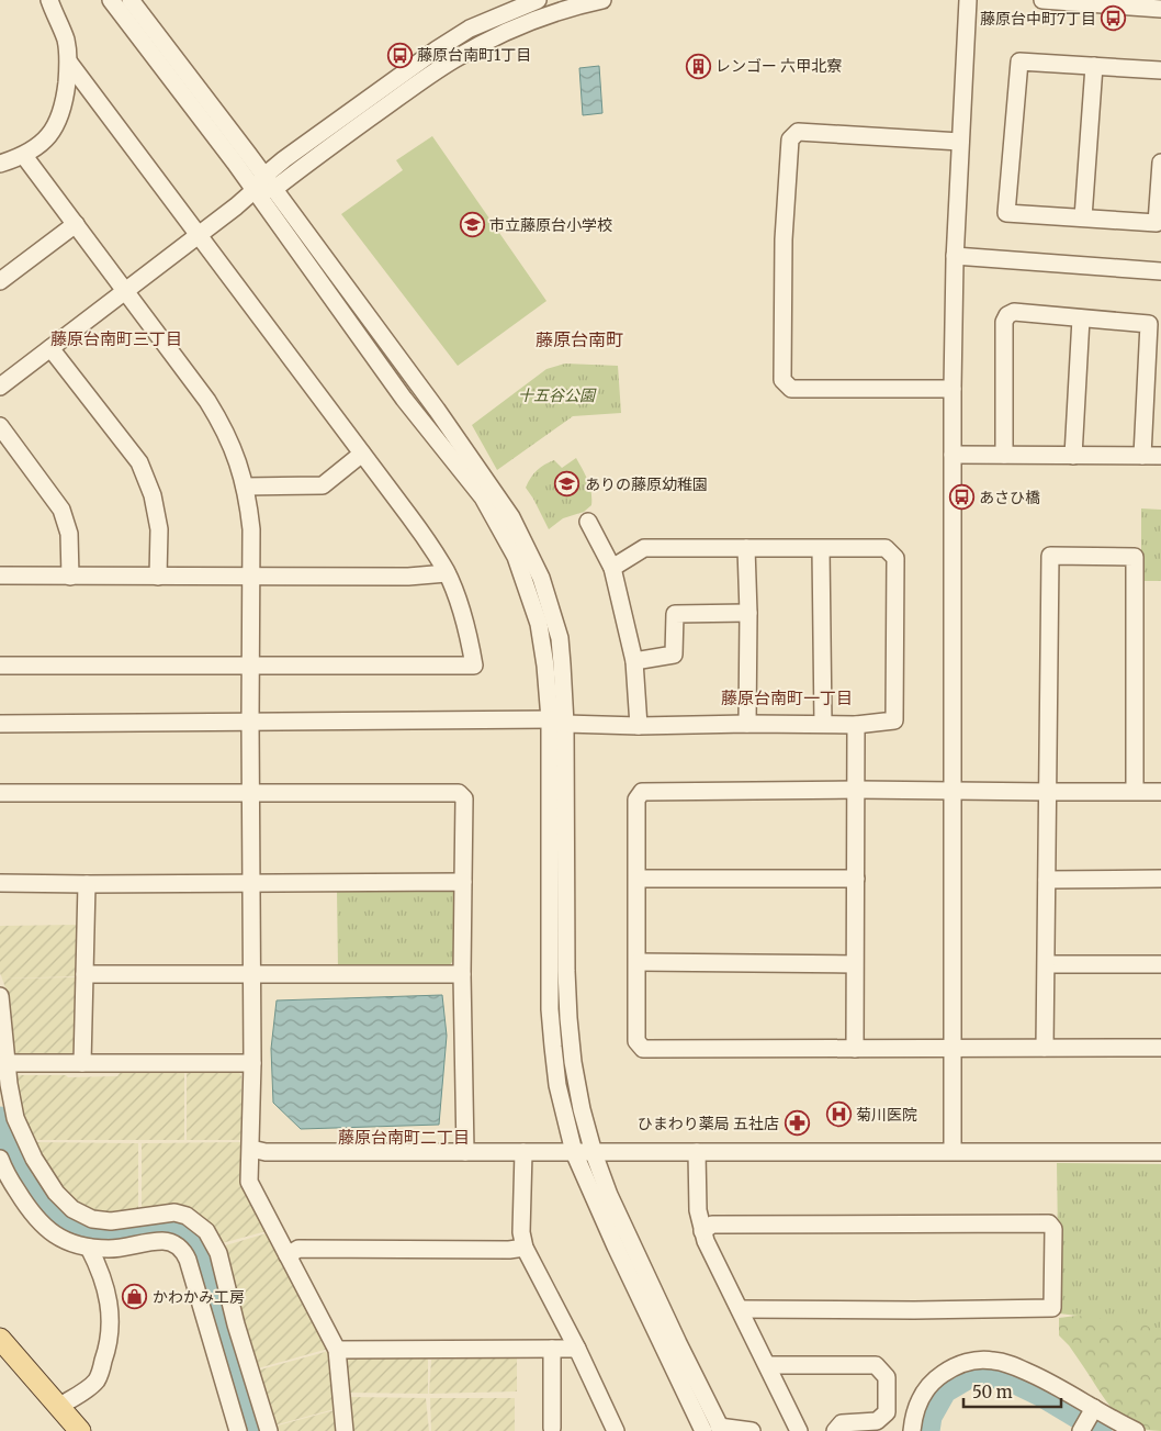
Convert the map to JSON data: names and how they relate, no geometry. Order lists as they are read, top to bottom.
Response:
{
  "districts": [
    "藤原台南町三丁目",
    "藤原台南町",
    "藤原台南町一丁目",
    "藤原台南町二丁目"
  ],
  "parks": ["十五谷公園"],
  "places": {
    "bus stop": ["藤原台中町7丁目", "藤原台南町1丁目", "あさひ橋"],
    "building": ["レンゴー 六甲北寮"],
    "school or university": ["市立藤原台小学校", "ありの藤原幼稚園"],
    "hospital": ["菊川医院"],
    "pharmacy": ["ひまわり薬局 五社店"],
    "shop": ["かわかみ工房"]
  },
  "scale_bar": "50 m"
}
